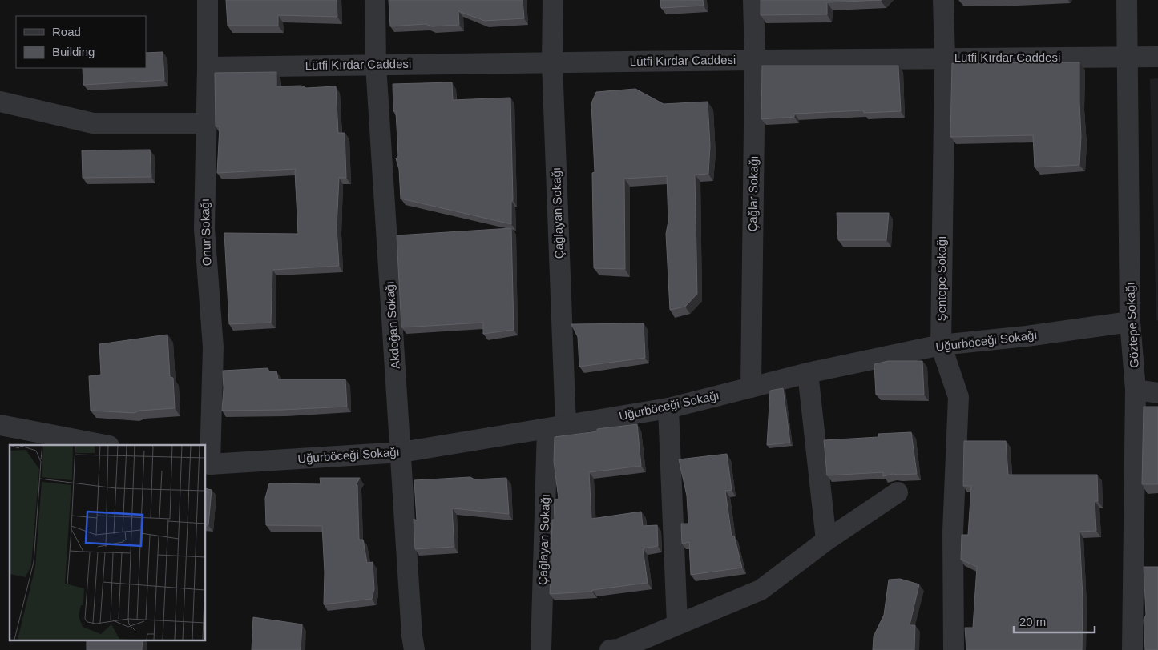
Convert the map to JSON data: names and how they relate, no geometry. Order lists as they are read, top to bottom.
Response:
{
  "streets": {
    "street": [
      "Lütfi Kırdar Caddesi",
      "Çağlar Sokağı",
      "Çağlayan Sokağı",
      "Onur Sokağı",
      "Şentepe Sokağı",
      "Akdoğan Sokağı",
      "Göztepe Sokağı",
      "Uğurböceği Sokağı"
    ]
  },
  "crossings": [
    ["Lütfi Kırdar Caddesi", "Çağlar Sokağı"],
    ["Lütfi Kırdar Caddesi", "Çağlayan Sokağı"],
    ["Lütfi Kırdar Caddesi", "Onur Sokağı"],
    ["Lütfi Kırdar Caddesi", "Şentepe Sokağı"],
    ["Lütfi Kırdar Caddesi", "Akdoğan Sokağı"],
    ["Lütfi Kırdar Caddesi", "Göztepe Sokağı"],
    ["Çağlar Sokağı", "Uğurböceği Sokağı"],
    ["Çağlayan Sokağı", "Uğurböceği Sokağı"],
    ["Onur Sokağı", "Uğurböceği Sokağı"],
    ["Şentepe Sokağı", "Uğurböceği Sokağı"],
    ["Akdoğan Sokağı", "Uğurböceği Sokağı"],
    ["Göztepe Sokağı", "Uğurböceği Sokağı"]
  ],
  "legend": ["Road", "Building"],
  "scale_bar": "20 m"
}
